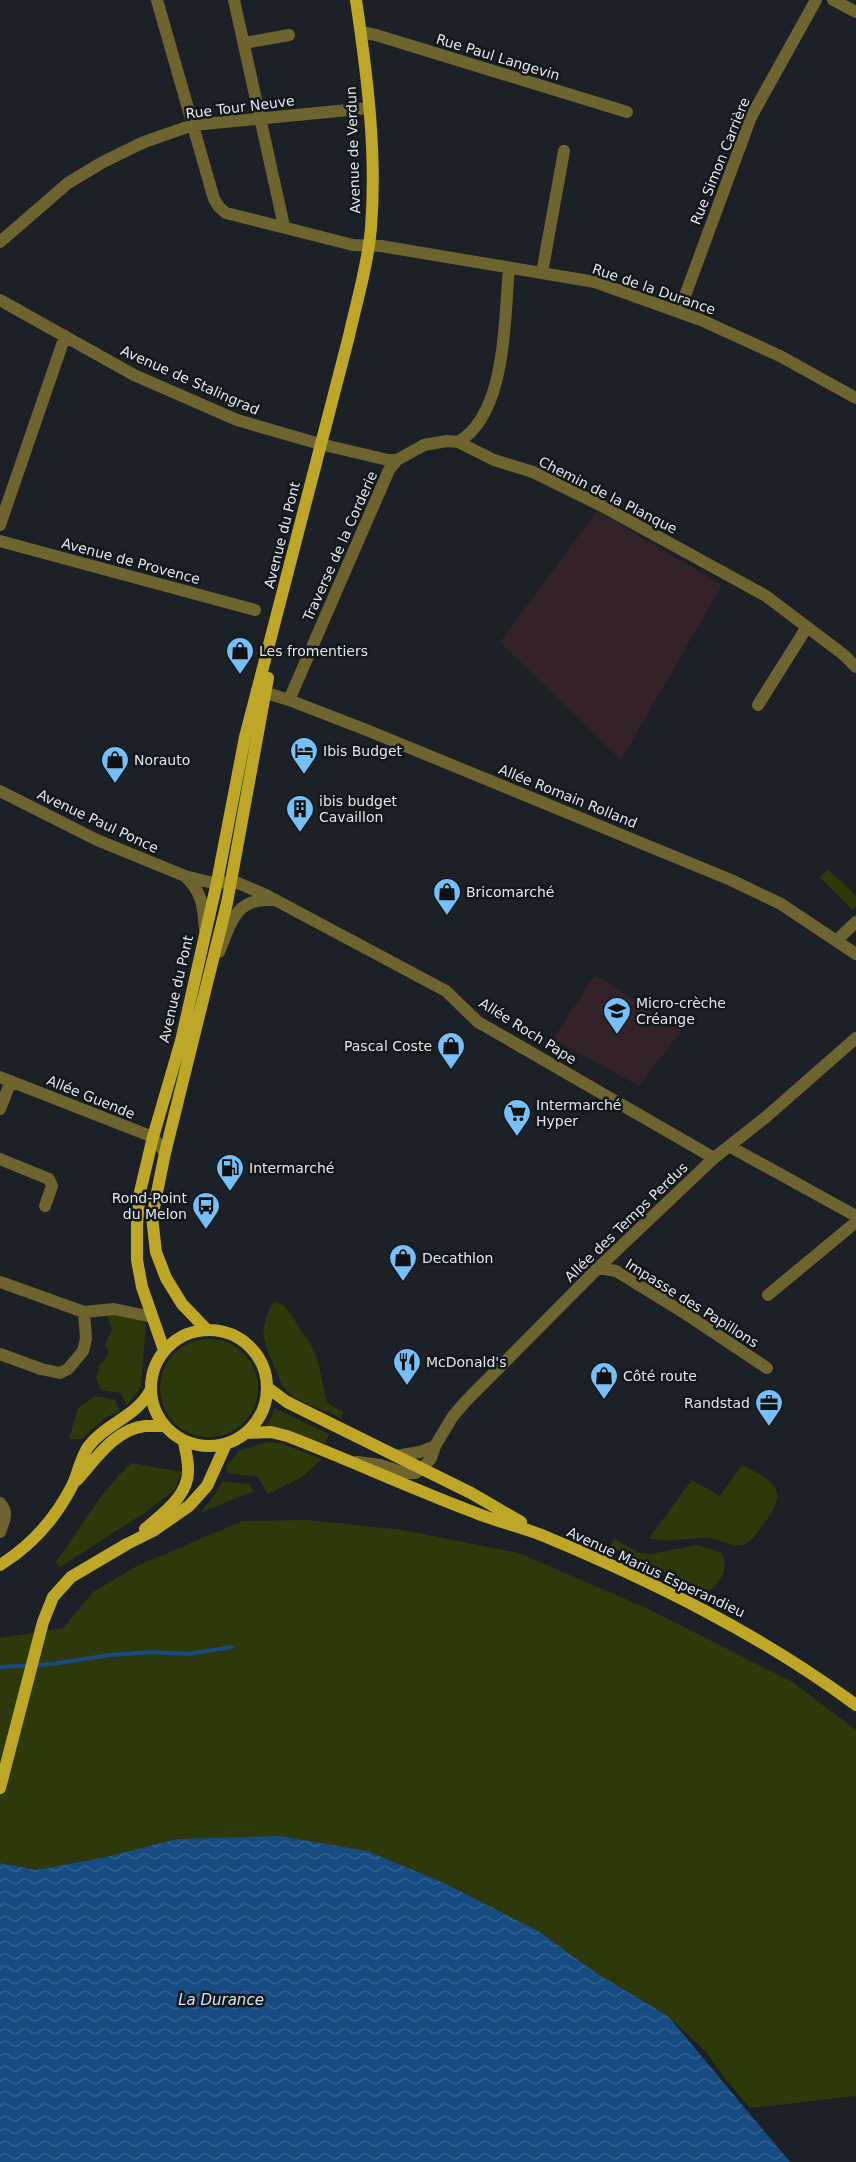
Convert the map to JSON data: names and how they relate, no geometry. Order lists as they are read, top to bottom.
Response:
{
  "streets": {
    "main road": ["Avenue de Verdun", "Avenue du Pont", "Avenue Marius Esperandieu"],
    "street": [
      "Rue Paul Langevin",
      "Rue Tour Neuve",
      "Rue Simon Carrière",
      "Rue de la Durance",
      "Avenue de Stalingrad",
      "Chemin de la Planque",
      "Traverse de la Corderie",
      "Avenue de Provence",
      "Allée Romain Rolland",
      "Avenue Paul Ponce",
      "Allée Roch Pape",
      "Allée Guende",
      "Allée des Temps Perdus",
      "Impasse des Papillons"
    ]
  },
  "crossings": [
    ["Rue Paul Langevin", "Avenue de Verdun"],
    ["Rue Tour Neuve", "Avenue de Verdun"],
    ["Rue Tour Neuve", "Rue de la Durance"],
    ["Avenue de Verdun", "Rue de la Durance"],
    ["Avenue de Verdun", "Avenue de Stalingrad"],
    ["Avenue de Verdun", "Avenue du Pont"],
    ["Rue Simon Carrière", "Rue de la Durance"],
    ["Avenue de Stalingrad", "Avenue du Pont"],
    ["Chemin de la Planque", "Traverse de la Corderie"],
    ["Avenue du Pont", "Allée Romain Rolland"],
    ["Avenue du Pont", "Avenue Paul Ponce"],
    ["Avenue du Pont", "Allée Roch Pape"],
    ["Avenue du Pont", "Allée Guende"],
    ["Avenue du Pont", "Avenue Marius Esperandieu"],
    ["Traverse de la Corderie", "Allée Romain Rolland"],
    ["Avenue Paul Ponce", "Allée Roch Pape"],
    ["Allée Roch Pape", "Allée des Temps Perdus"],
    ["Allée des Temps Perdus", "Impasse des Papillons"],
    ["Allée des Temps Perdus", "Avenue Marius Esperandieu"]
  ],
  "water": ["La Durance"],
  "places": {
    "shop": [
      "Les fromentiers",
      "Norauto",
      "Bricomarché",
      "Pascal Coste",
      "Decathlon",
      "Côté route"
    ],
    "hotel": ["Ibis Budget"],
    "building": ["ibis budget Cavaillon"],
    "school or university": ["Micro-crèche Créange"],
    "supermarket": ["Intermarché Hyper"],
    "fuel station": ["Intermarché"],
    "bus stop": ["Rond-Point du Melon"],
    "restaurant": ["McDonald's"],
    "office": ["Randstad"]
  }
}
